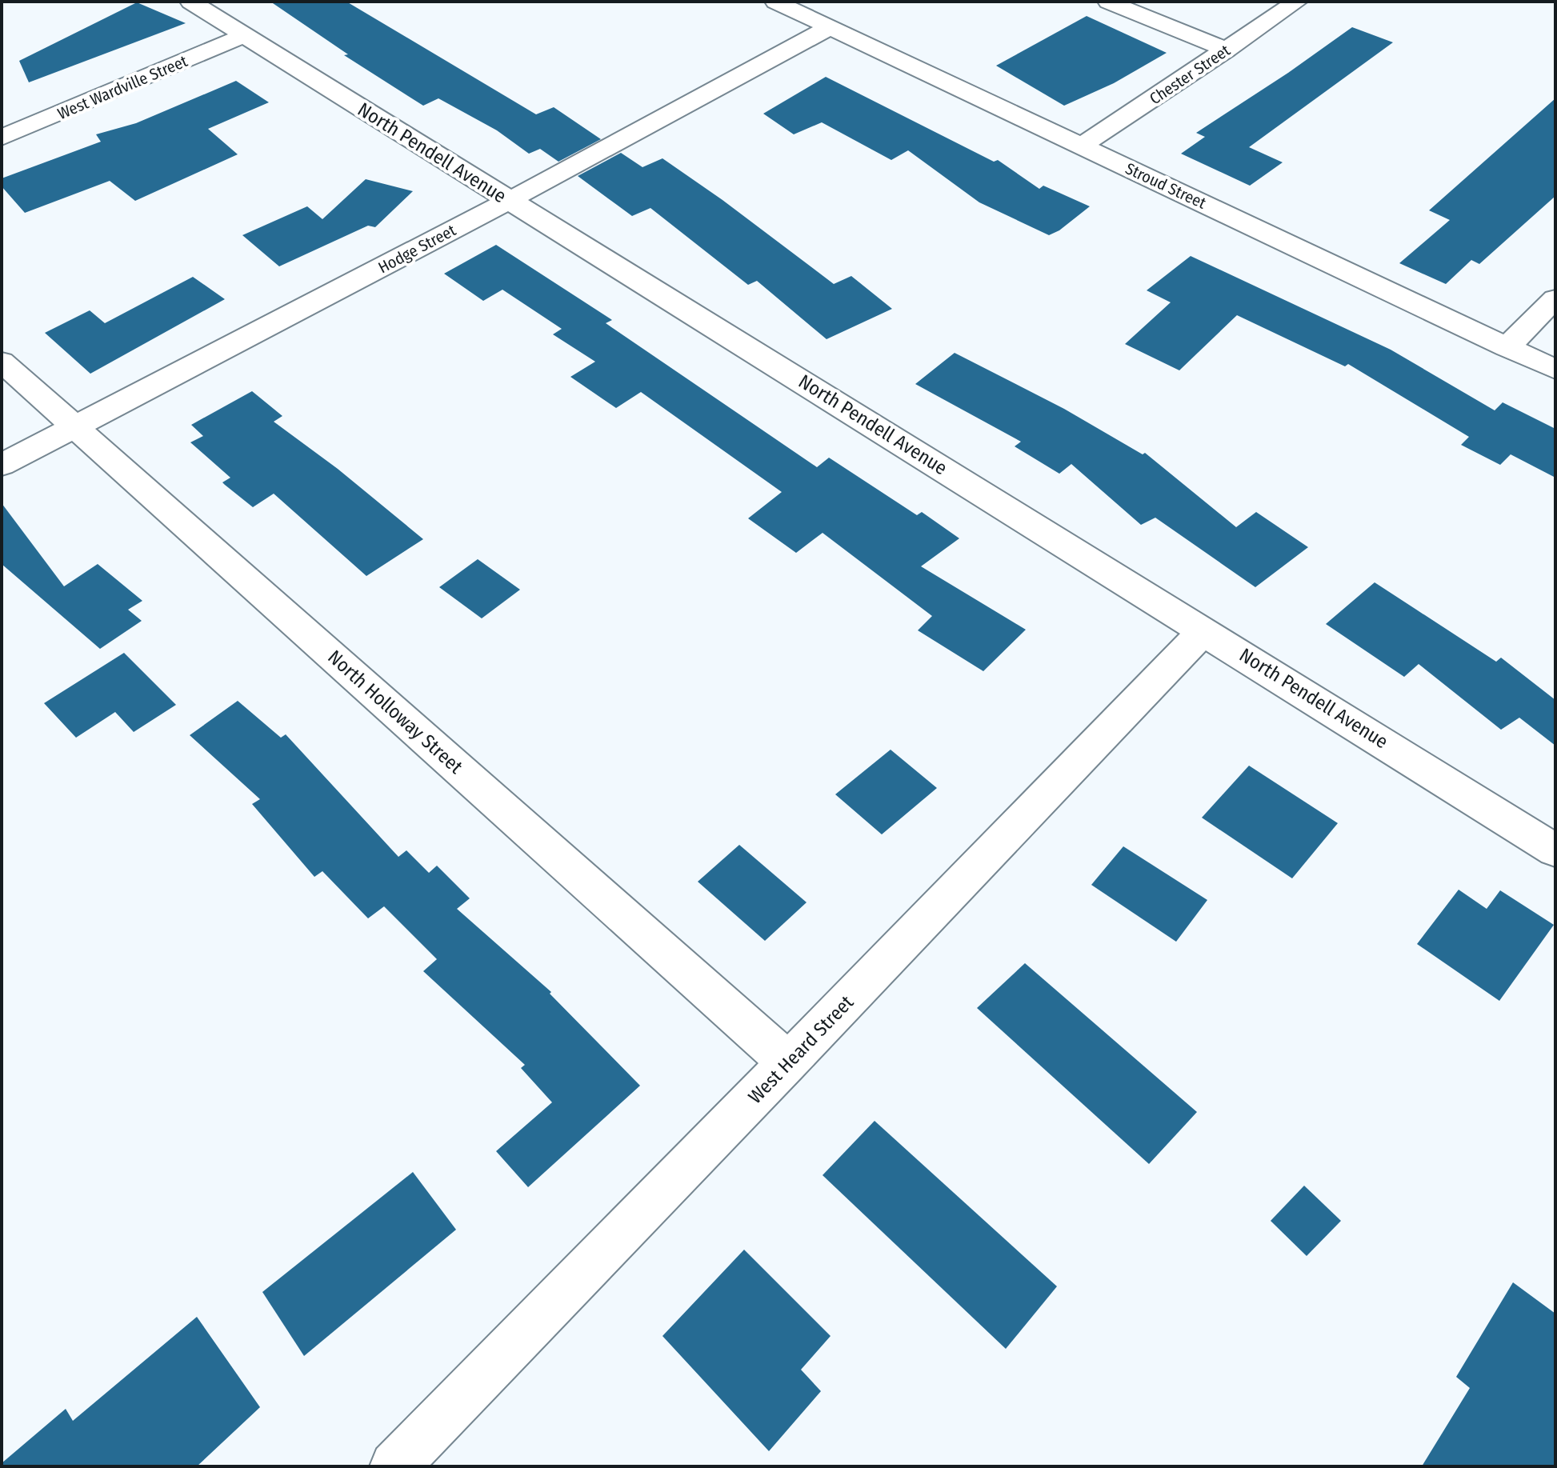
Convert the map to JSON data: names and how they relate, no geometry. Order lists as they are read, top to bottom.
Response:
{
  "streets": {
    "street": [
      "Chester Street",
      "West Wardville Street",
      "North Pendell Avenue",
      "Stroud Street",
      "Hodge Street",
      "North Holloway Street",
      "West Heard Street"
    ]
  },
  "crossings": [
    ["Chester Street", "Stroud Street"],
    ["West Wardville Street", "North Pendell Avenue"],
    ["North Pendell Avenue", "Hodge Street"],
    ["North Pendell Avenue", "West Heard Street"],
    ["Stroud Street", "Hodge Street"],
    ["Hodge Street", "North Holloway Street"],
    ["North Holloway Street", "West Heard Street"]
  ]
}
